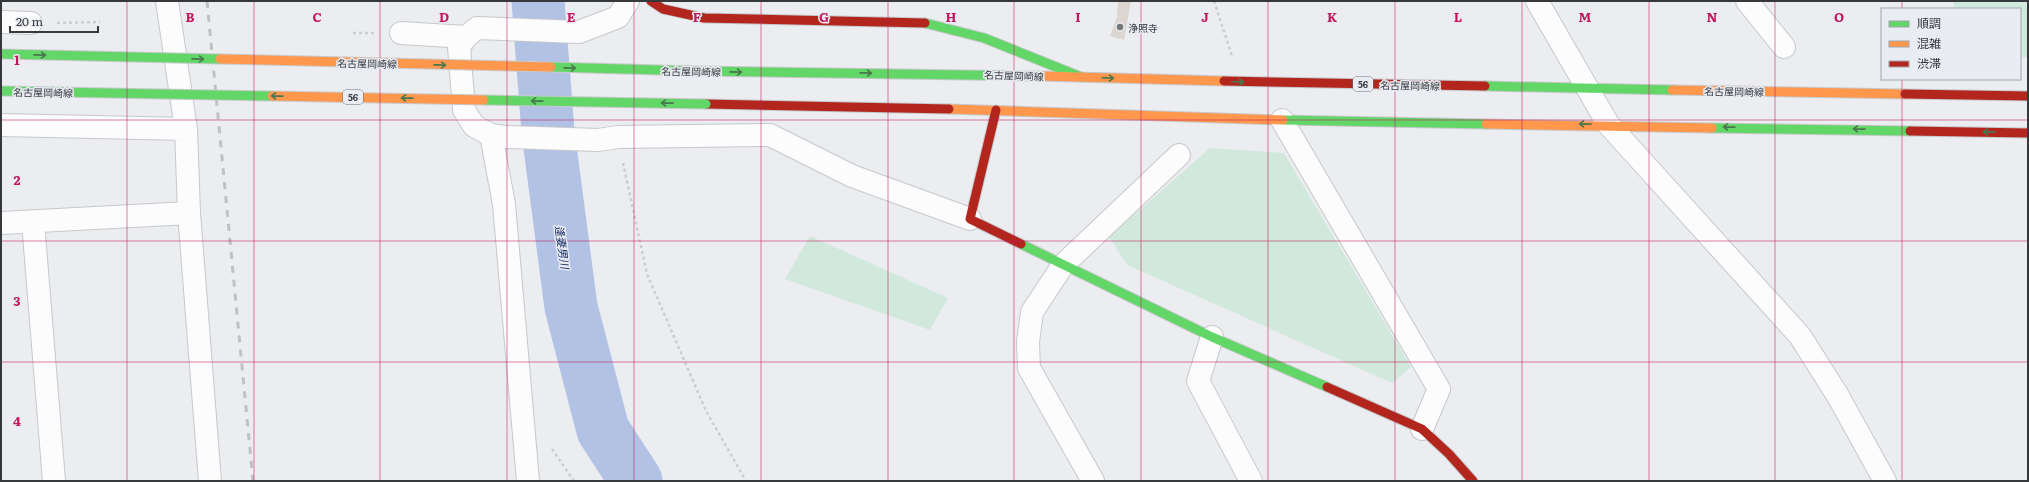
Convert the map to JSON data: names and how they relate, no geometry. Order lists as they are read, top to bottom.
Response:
{
  "streets": {
    "main road": ["名古屋岡崎線", "56"]
  },
  "water": ["逢妻男川"],
  "places": ["浄照寺"],
  "legend": ["順調", "混雑", "渋滞"],
  "scale_bar": "20 m",
  "grid": {
    "columns": [
      "B",
      "C",
      "D",
      "E",
      "F",
      "G",
      "H",
      "I",
      "J",
      "K",
      "L",
      "M",
      "N",
      "O"
    ],
    "rows": [
      "1",
      "2",
      "3",
      "4"
    ]
  }
}
